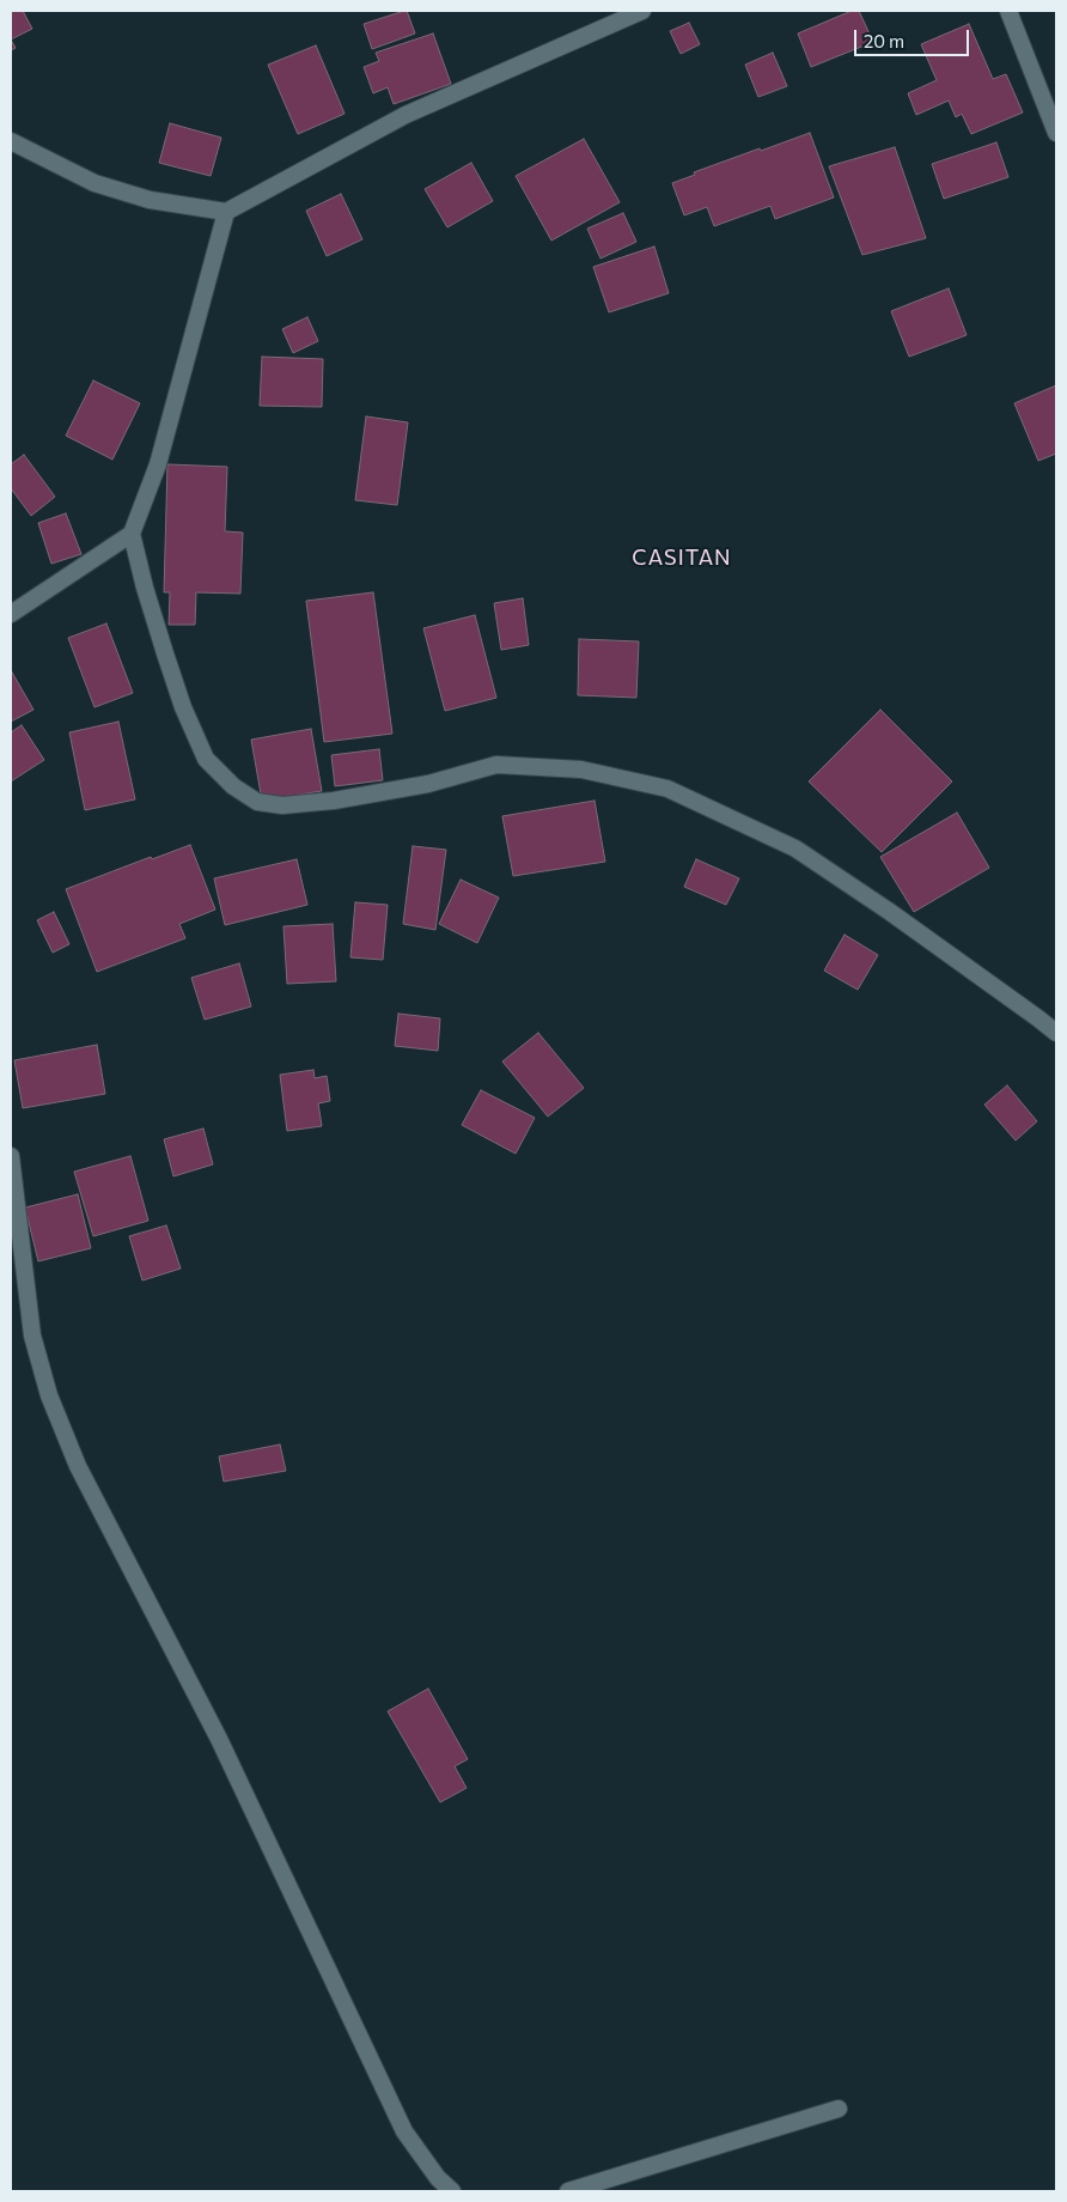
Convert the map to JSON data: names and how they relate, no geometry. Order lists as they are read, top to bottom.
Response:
{
  "districts": ["CASITAN"],
  "scale_bar": "20 m"
}
